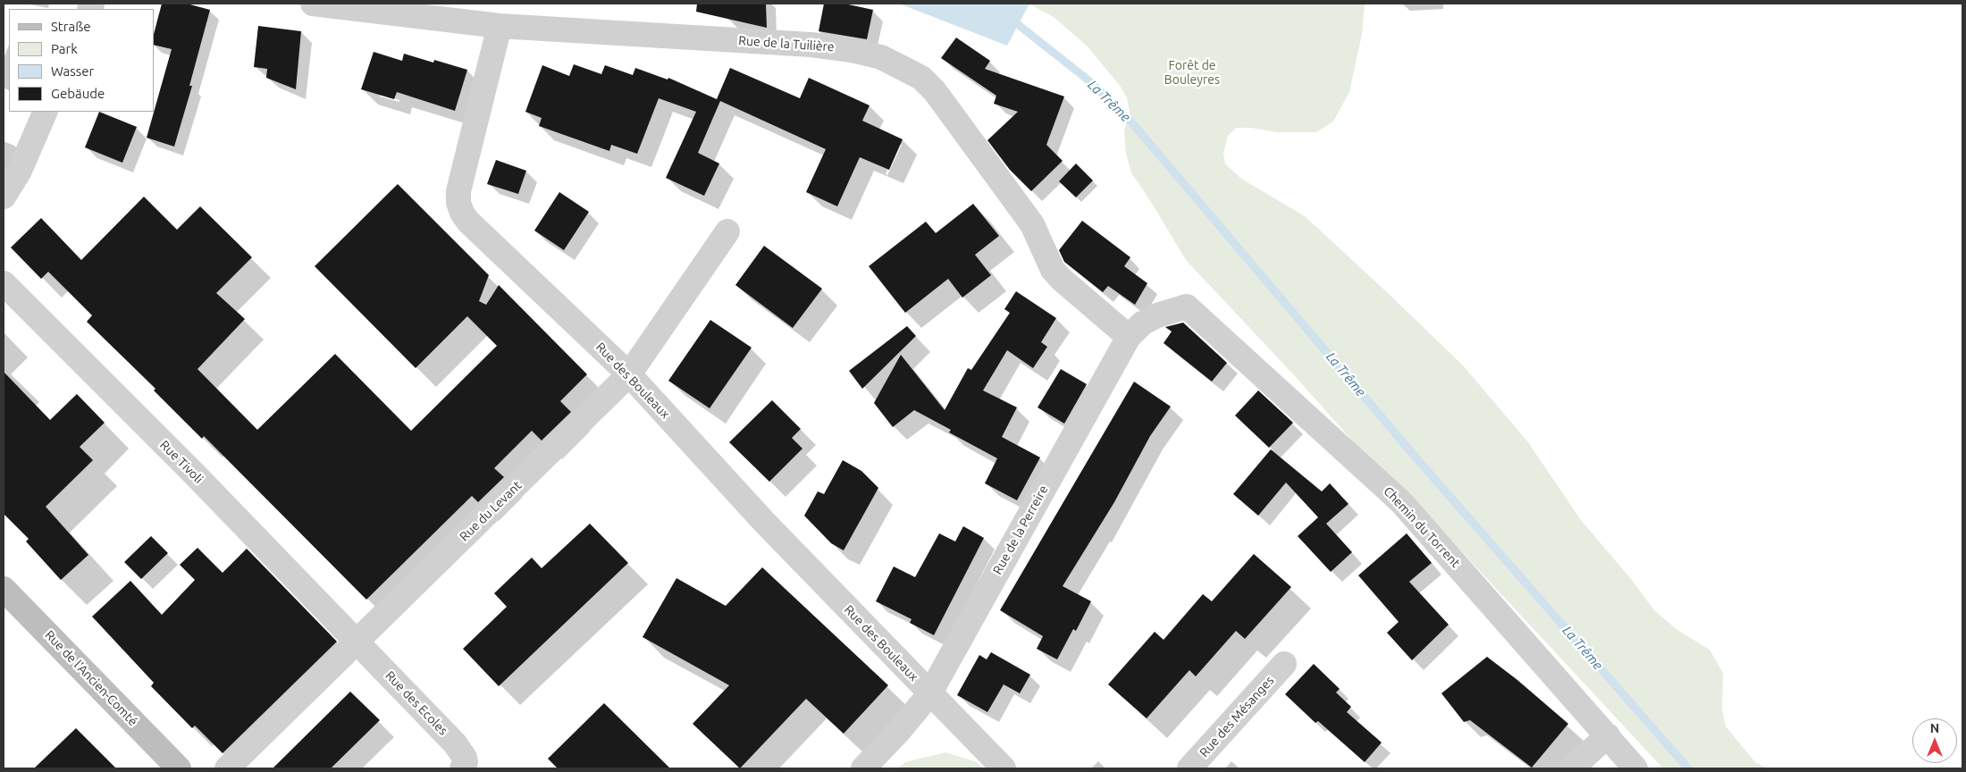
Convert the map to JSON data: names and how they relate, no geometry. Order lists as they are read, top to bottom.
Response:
{
  "streets": {
    "main road": ["Rue de l'Ancien-Comté"],
    "street": [
      "Rue de la Tuilière",
      "Rue des Bouleaux",
      "Rue Tivoli",
      "Rue du Levant",
      "Chemin du Torrent",
      "Rue de la Perreire",
      "Rue des Ecoles",
      "Rue des Mésanges"
    ]
  },
  "crossings": [
    ["Rue de la Tuilière", "Rue des Bouleaux"],
    ["Rue de la Tuilière", "Rue de la Perreire"],
    ["Rue des Bouleaux", "Rue du Levant"],
    ["Rue des Bouleaux", "Rue de la Perreire"],
    ["Rue Tivoli", "Rue du Levant"],
    ["Rue Tivoli", "Rue des Ecoles"],
    ["Rue du Levant", "Rue des Ecoles"],
    ["Chemin du Torrent", "Rue de la Perreire"]
  ],
  "water": ["La Trême"],
  "parks": ["Forêt de Bouleyres"],
  "legend": [
    "Straße",
    "Park",
    "Wasser",
    "Gebäude"
  ],
  "north": "top"
}
